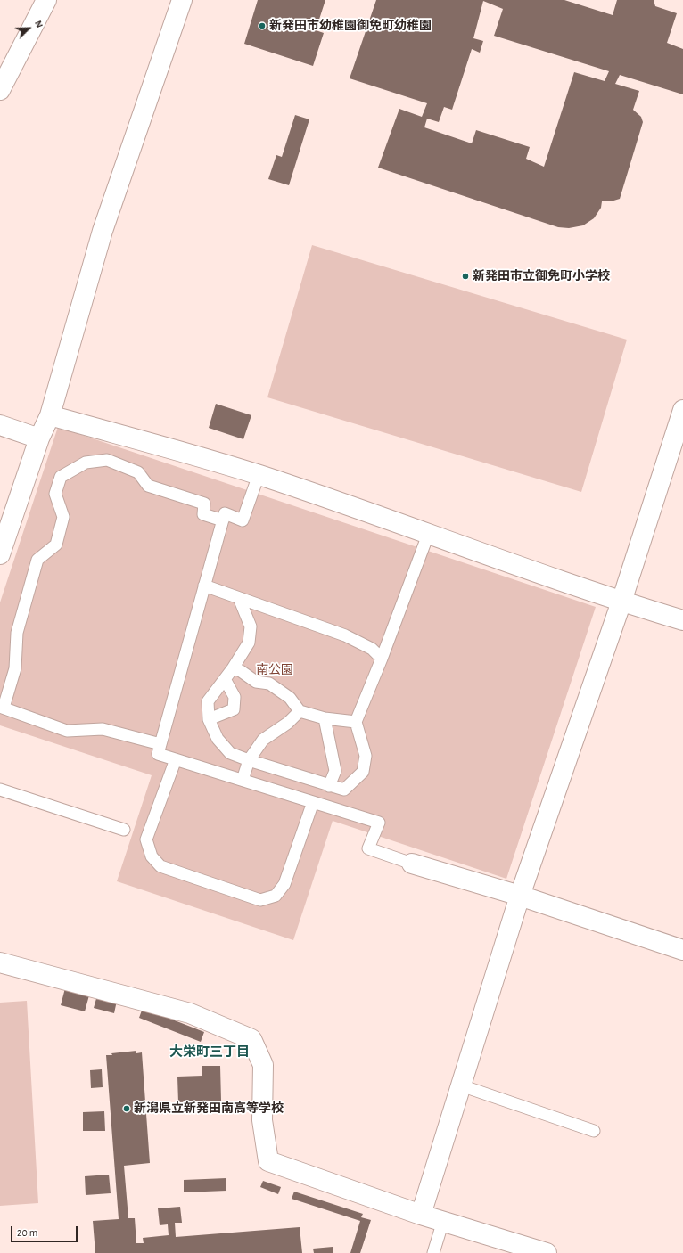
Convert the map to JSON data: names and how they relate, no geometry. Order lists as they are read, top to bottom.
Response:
{
  "districts": ["大栄町三丁目"],
  "parks": ["南公園"],
  "places": ["新発田市幼稚園御免町幼稚園", "新発田市立御免町小学校", "新潟県立新発田南高等学校"],
  "scale_bar": "20 m",
  "north": "top right"
}
